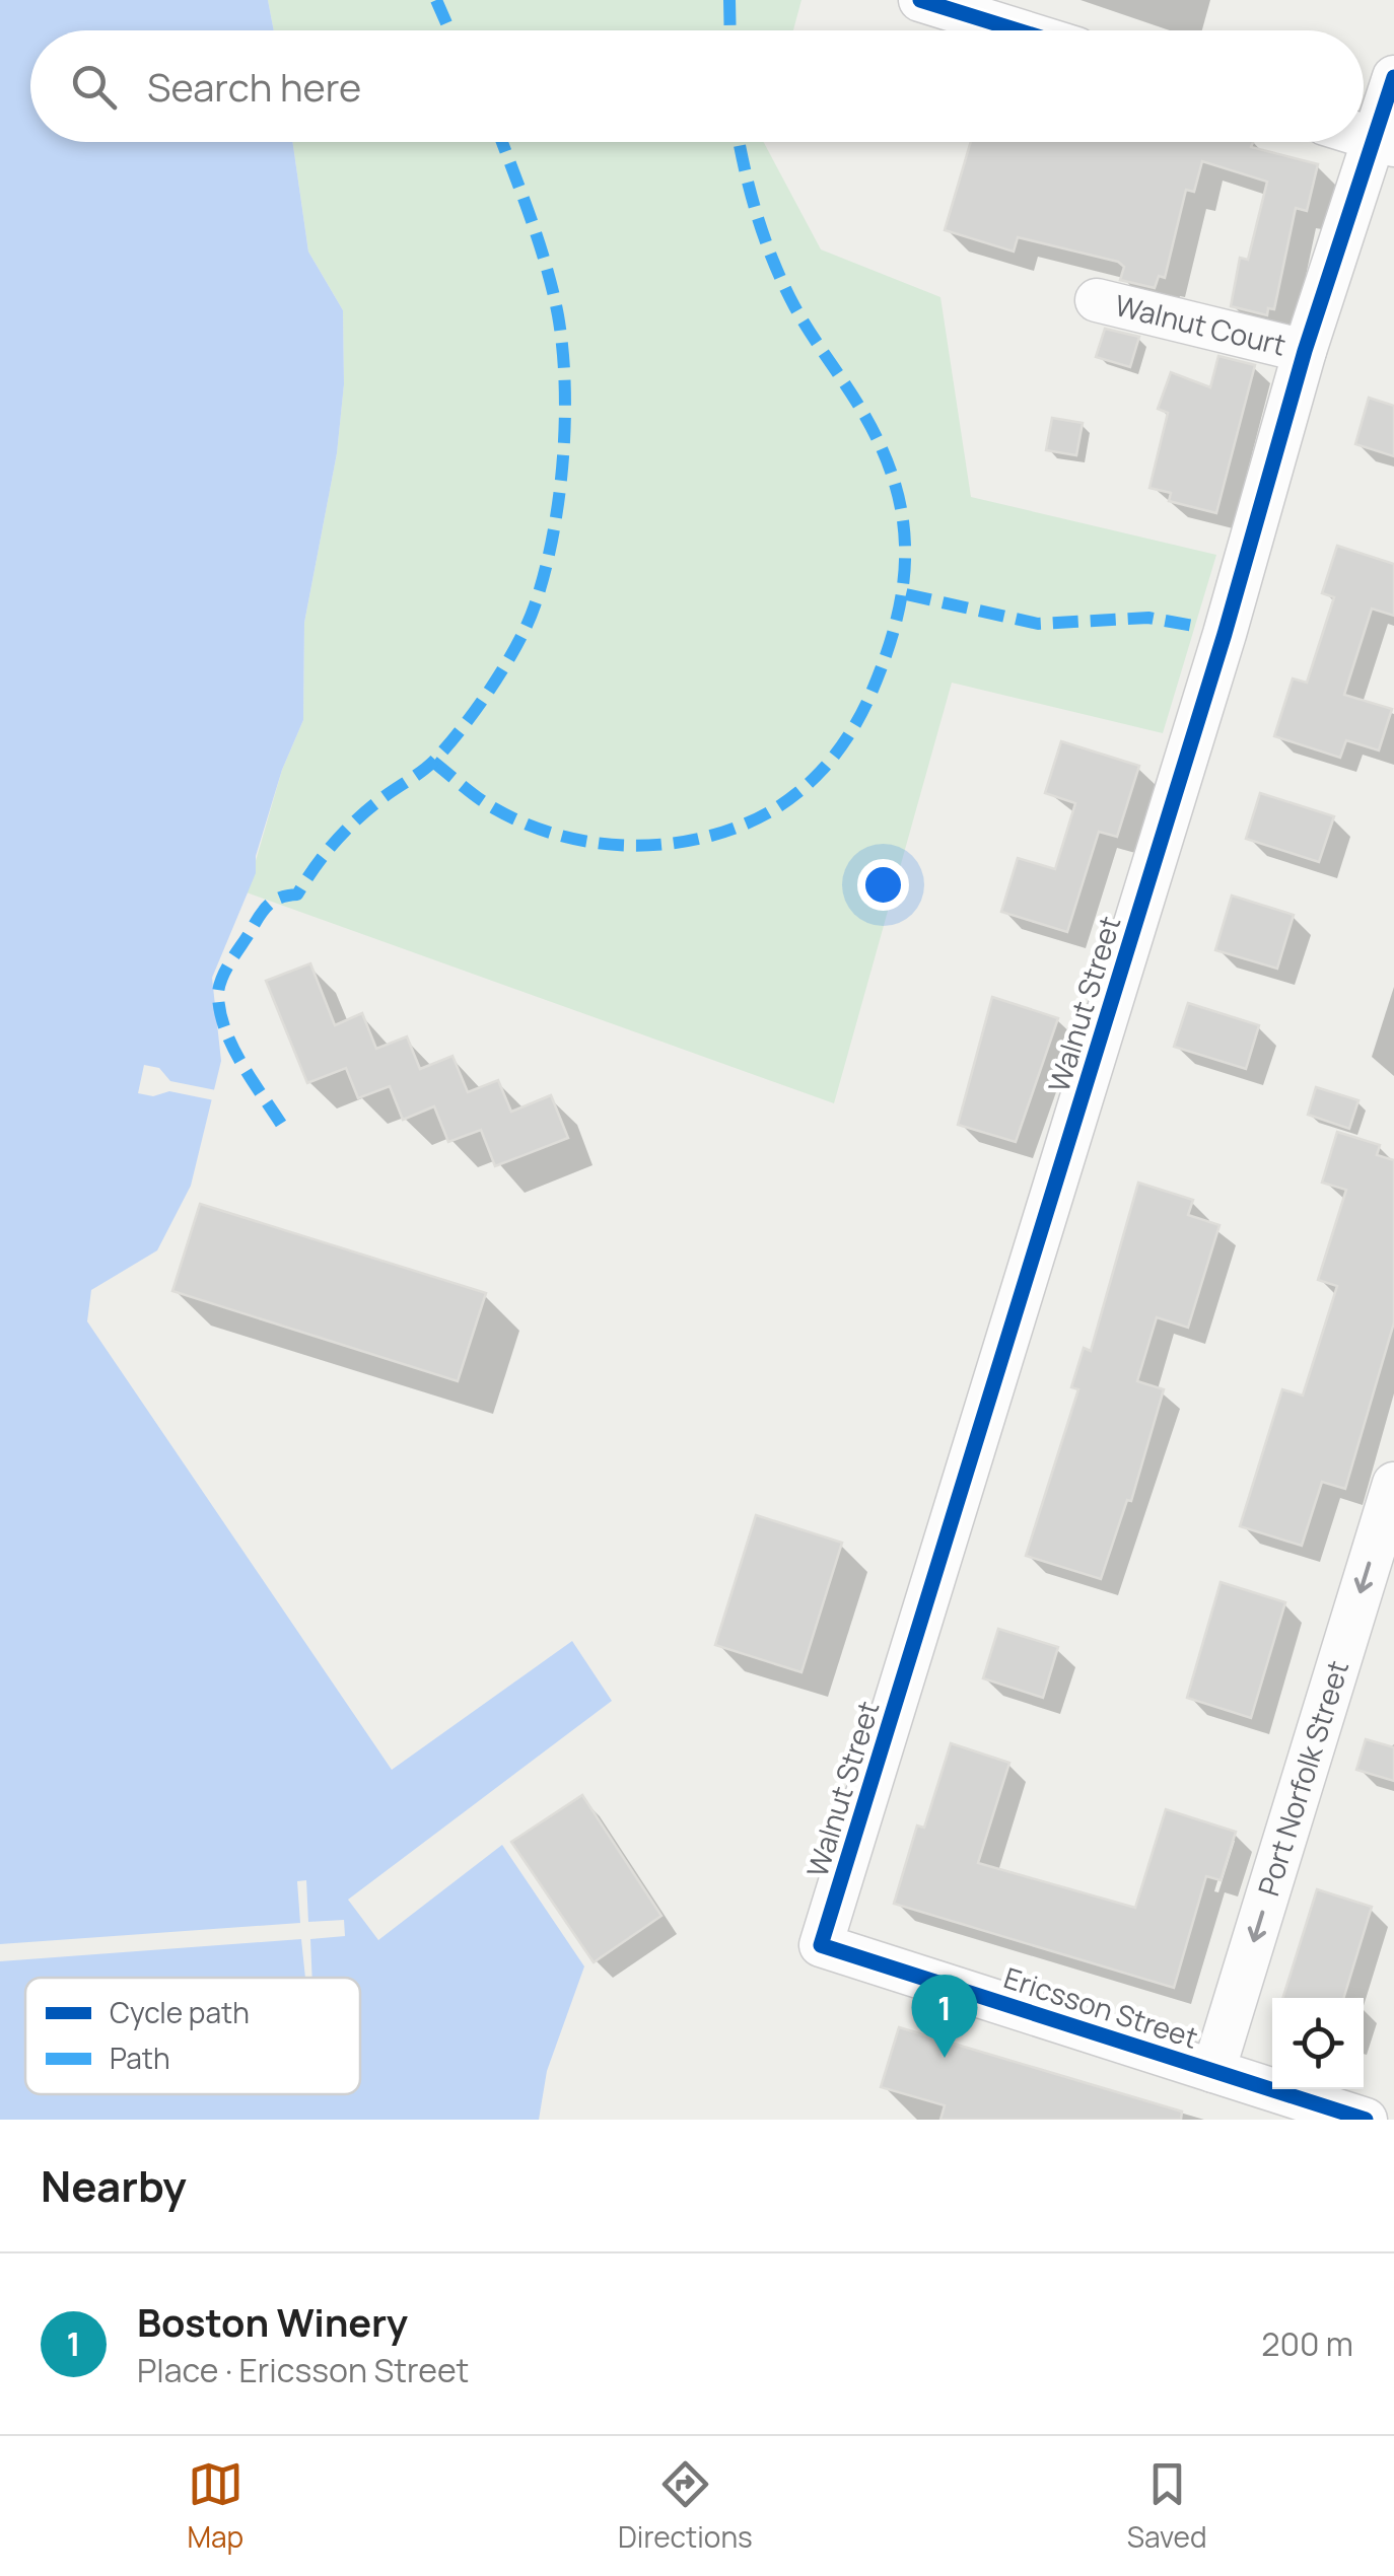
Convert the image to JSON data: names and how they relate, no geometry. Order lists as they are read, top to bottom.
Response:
{
  "streets": {
    "street": [
      "Walnut Court",
      "Walnut Street",
      "Port Norfolk Street",
      "Ericsson Street"
    ]
  },
  "crossings": [
    ["Walnut Court", "Walnut Street"],
    ["Walnut Street", "Ericsson Street"],
    ["Port Norfolk Street", "Ericsson Street"]
  ],
  "one_way": ["Port Norfolk Street"],
  "legend": ["Cycle path", "Path"],
  "page": {
    "search": "Search here",
    "pins": "1",
    "heading": "Nearby",
    "list": [
      {
        "mark": "1",
        "name": "Boston Winery",
        "note": "Place · Ericsson Street",
        "value": "200 m"
      }
    ],
    "nav": ["Map", "Directions", "Saved"]
  }
}
